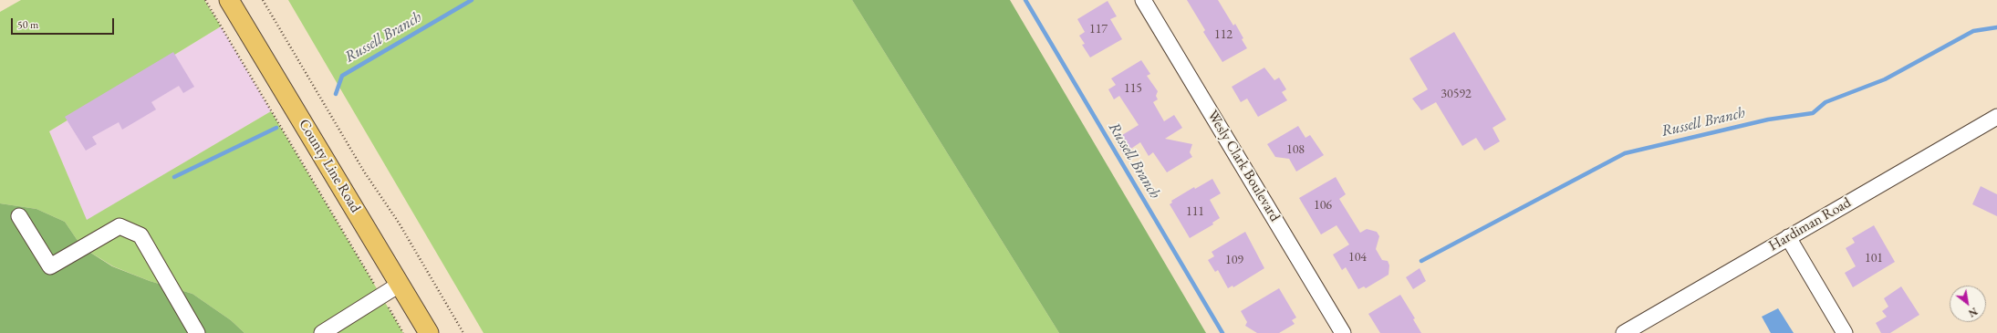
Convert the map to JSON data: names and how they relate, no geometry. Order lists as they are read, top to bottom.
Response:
{
  "streets": {
    "main road": ["County Line Road"],
    "street": ["Wesly Clark Boulevard", "Hardiman Road"]
  },
  "water": ["Russell Branch"],
  "house_numbers": [
    "117",
    "112",
    "115",
    "30592",
    "108",
    "106",
    "111",
    "104",
    "101",
    "109"
  ],
  "scale_bar": "50 m",
  "north": "bottom right"
}
